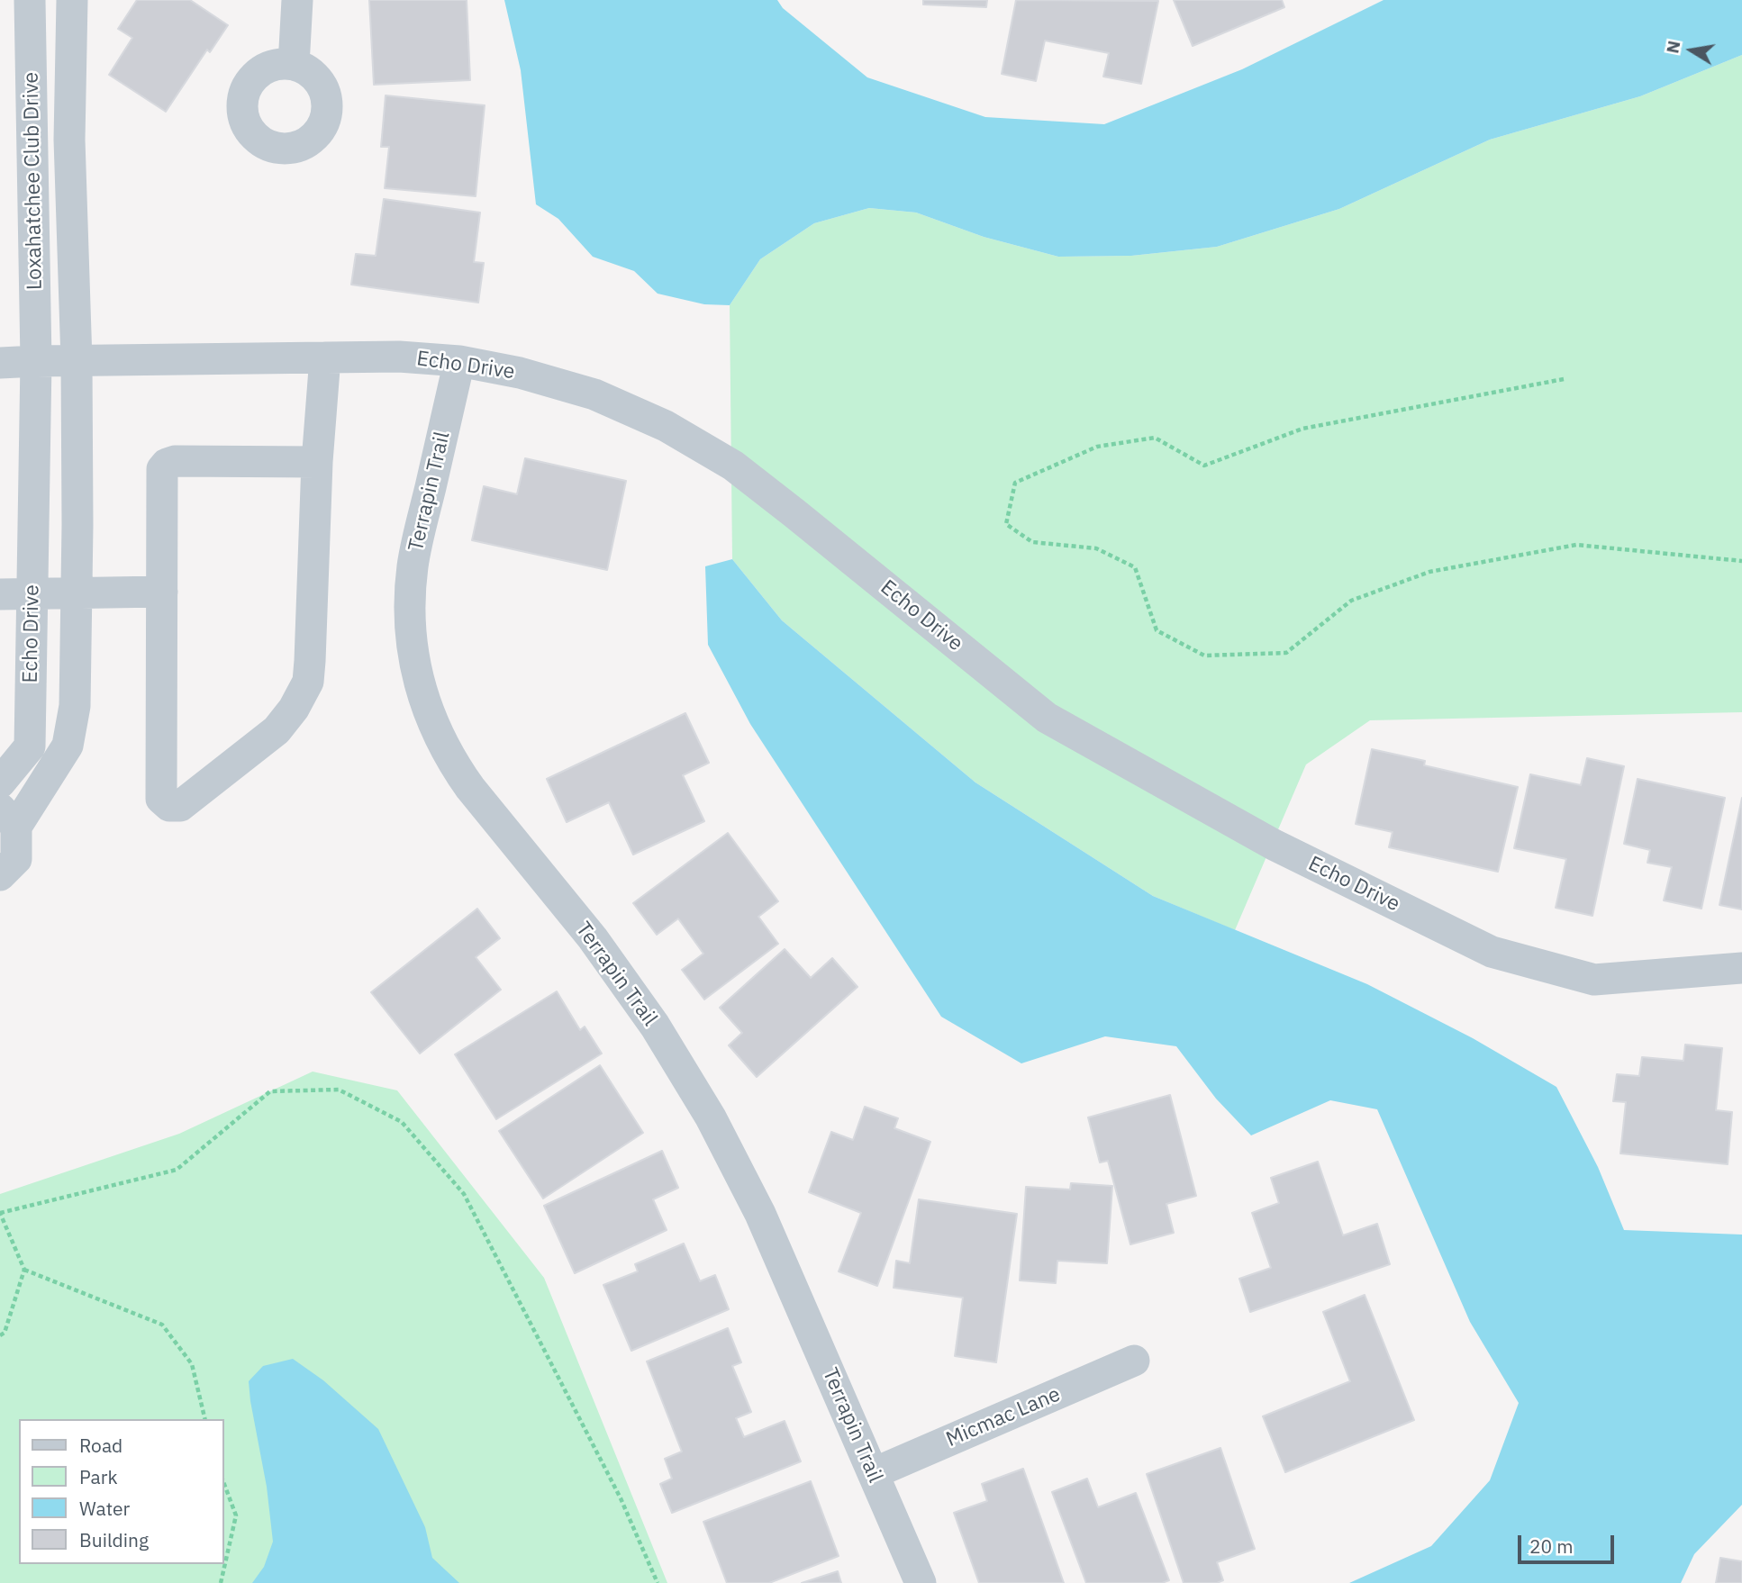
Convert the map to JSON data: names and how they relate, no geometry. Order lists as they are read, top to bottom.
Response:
{
  "streets": {
    "street": [
      "Loxahatchee Club Drive",
      "Echo Drive",
      "Terrapin Trail",
      "Micmac Lane"
    ]
  },
  "crossings": [
    ["Loxahatchee Club Drive", "Echo Drive"],
    ["Echo Drive", "Terrapin Trail"],
    ["Terrapin Trail", "Micmac Lane"]
  ],
  "legend": [
    "Road",
    "Park",
    "Water",
    "Building"
  ],
  "scale_bar": "20 m",
  "north": "left"
}
